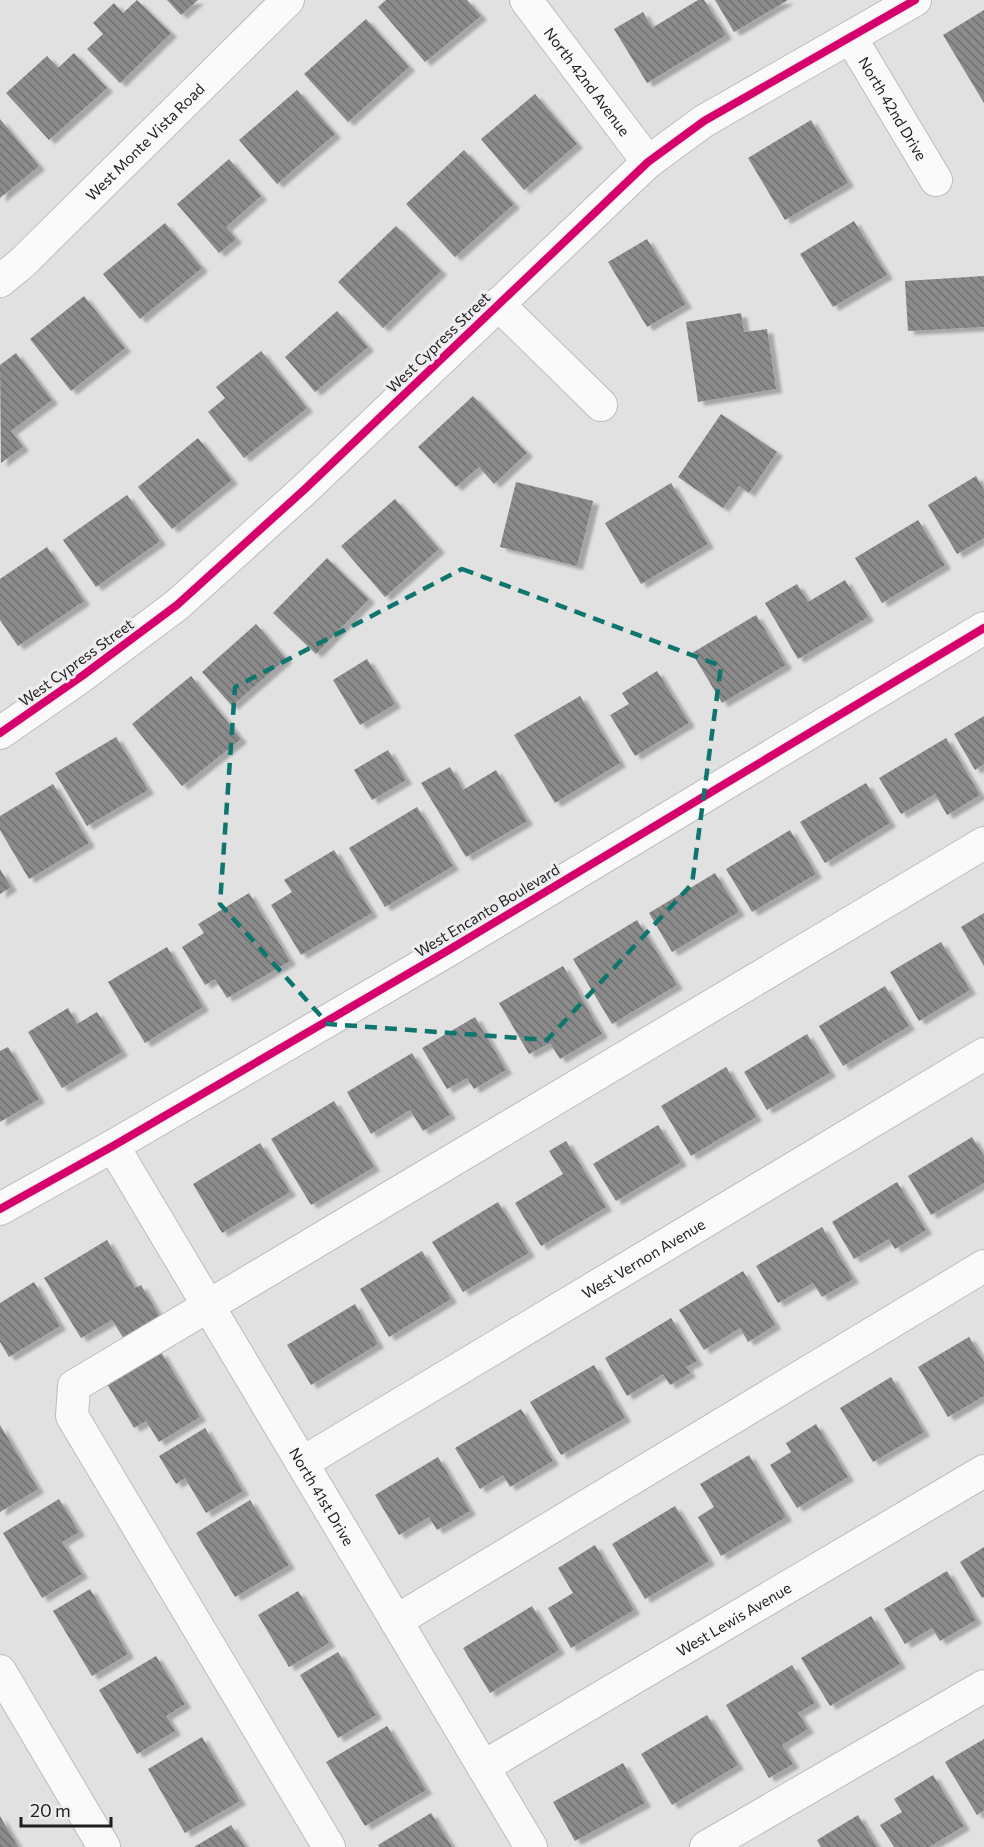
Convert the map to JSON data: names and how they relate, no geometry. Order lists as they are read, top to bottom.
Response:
{
  "streets": {
    "street": [
      "North 42nd Avenue",
      "North 42nd Drive",
      "West Monte Vista Road",
      "West Cypress Street",
      "West Encanto Boulevard",
      "West Vernon Avenue",
      "North 41st Drive",
      "West Lewis Avenue"
    ]
  },
  "crossings": [
    ["North 42nd Avenue", "West Cypress Street"],
    ["North 42nd Drive", "West Cypress Street"],
    ["West Encanto Boulevard", "North 41st Drive"],
    ["West Vernon Avenue", "North 41st Drive"],
    ["North 41st Drive", "West Lewis Avenue"]
  ],
  "scale_bar": "20 m"
}
